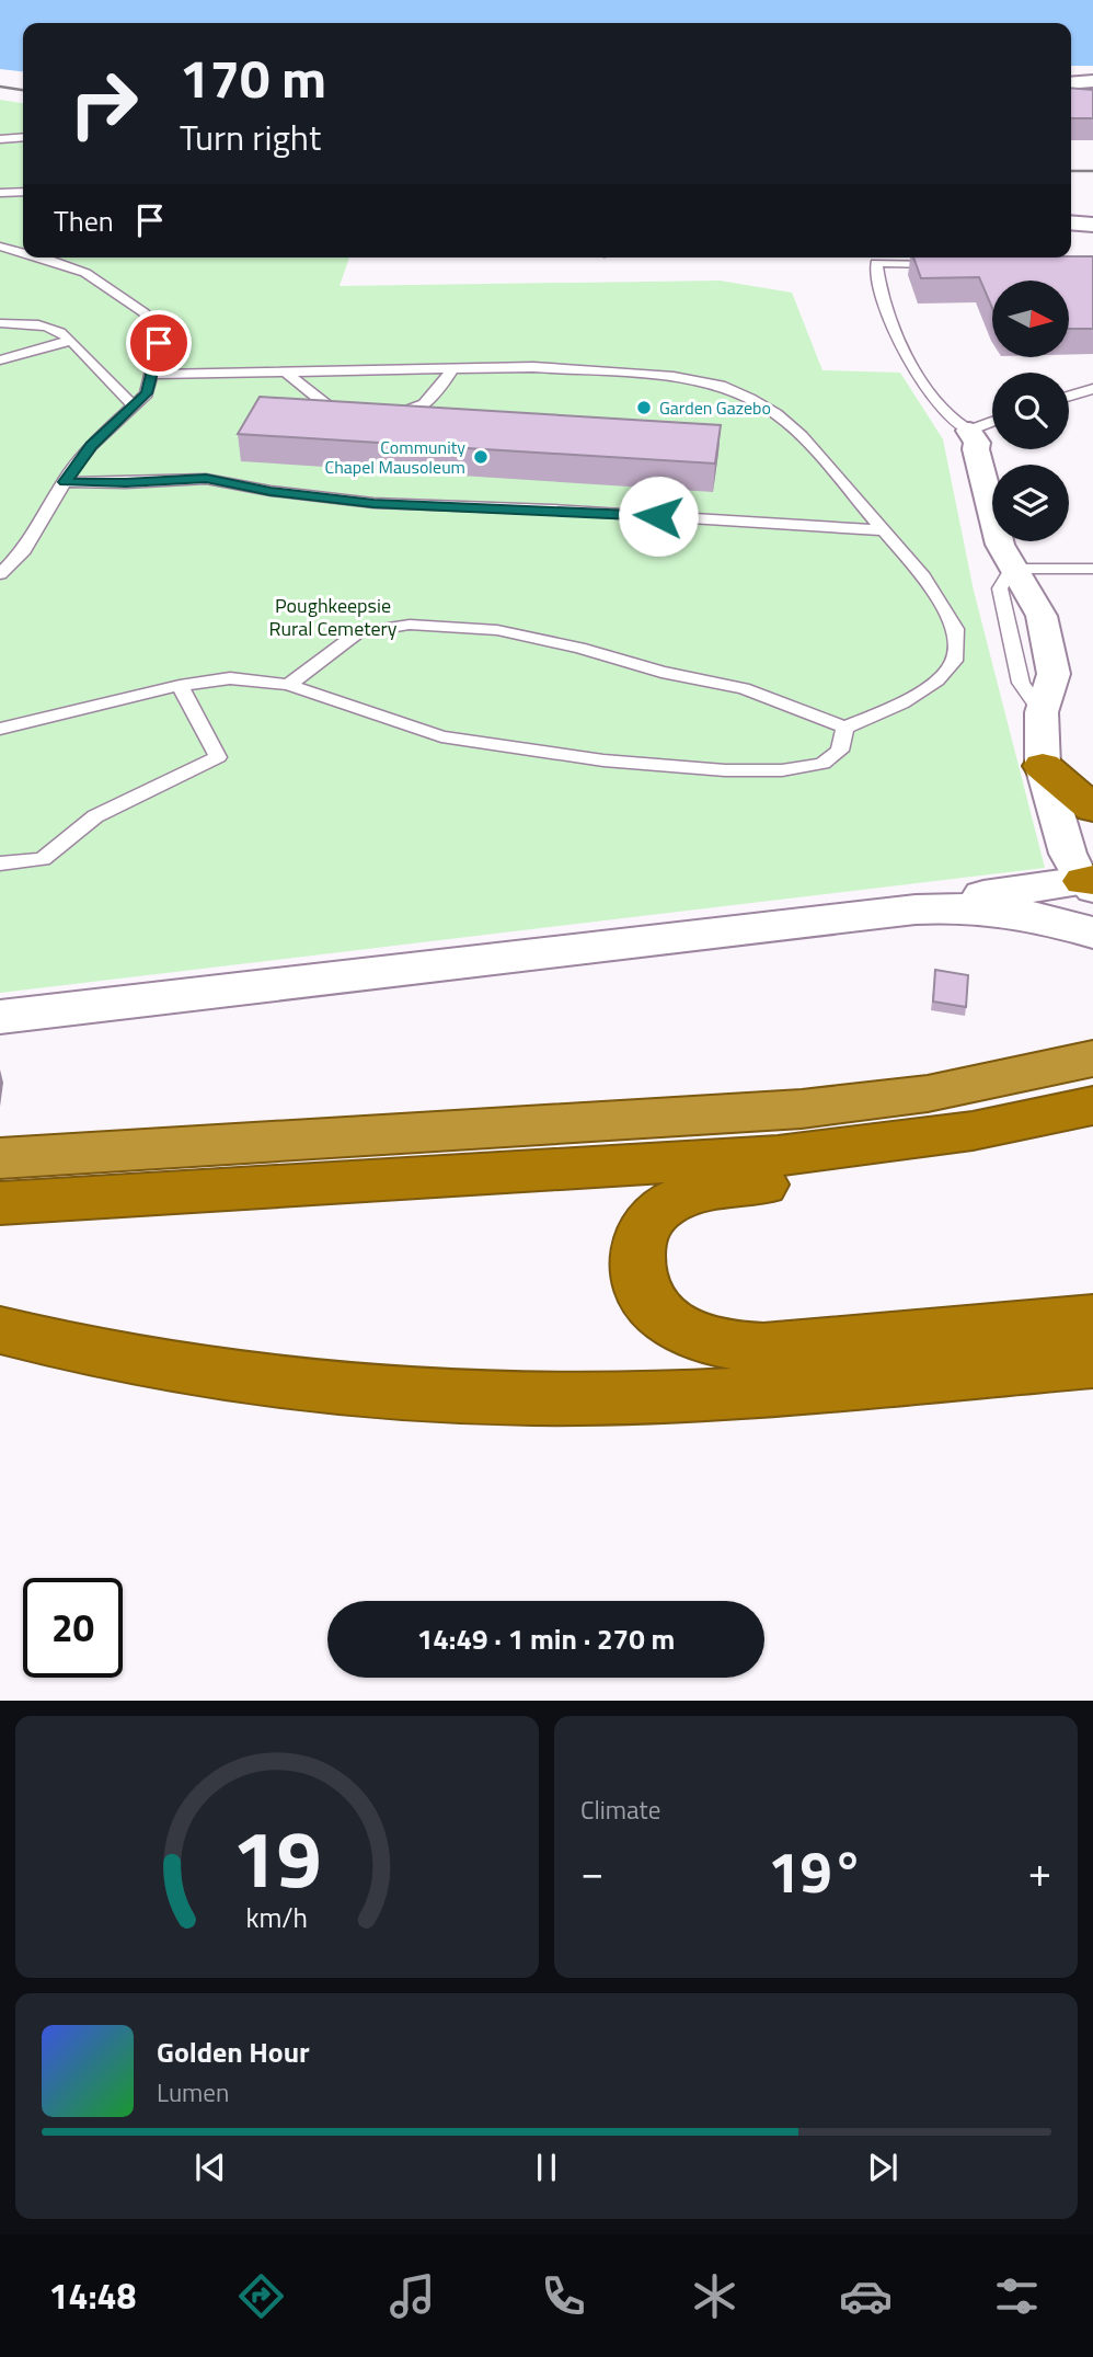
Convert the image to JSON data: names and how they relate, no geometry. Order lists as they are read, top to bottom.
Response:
{
  "parks": ["Poughkeepsie Rural Cemetery"],
  "places": ["Garden Gazebo", "Community Chapel Mausoleum"],
  "north": "right",
  "page": {
    "turn": ["170 m", "Turn right"],
    "then": "Then",
    "limit": "20",
    "trip": "14:49 · 1 min · 270 m",
    "tile": "Climate",
    "heat": ["−", "19°", "+"],
    "song": ["Golden Hour", "Lumen"],
    "tabs": "14:48",
    "gauge": ["19", "km/h"]
  }
}
